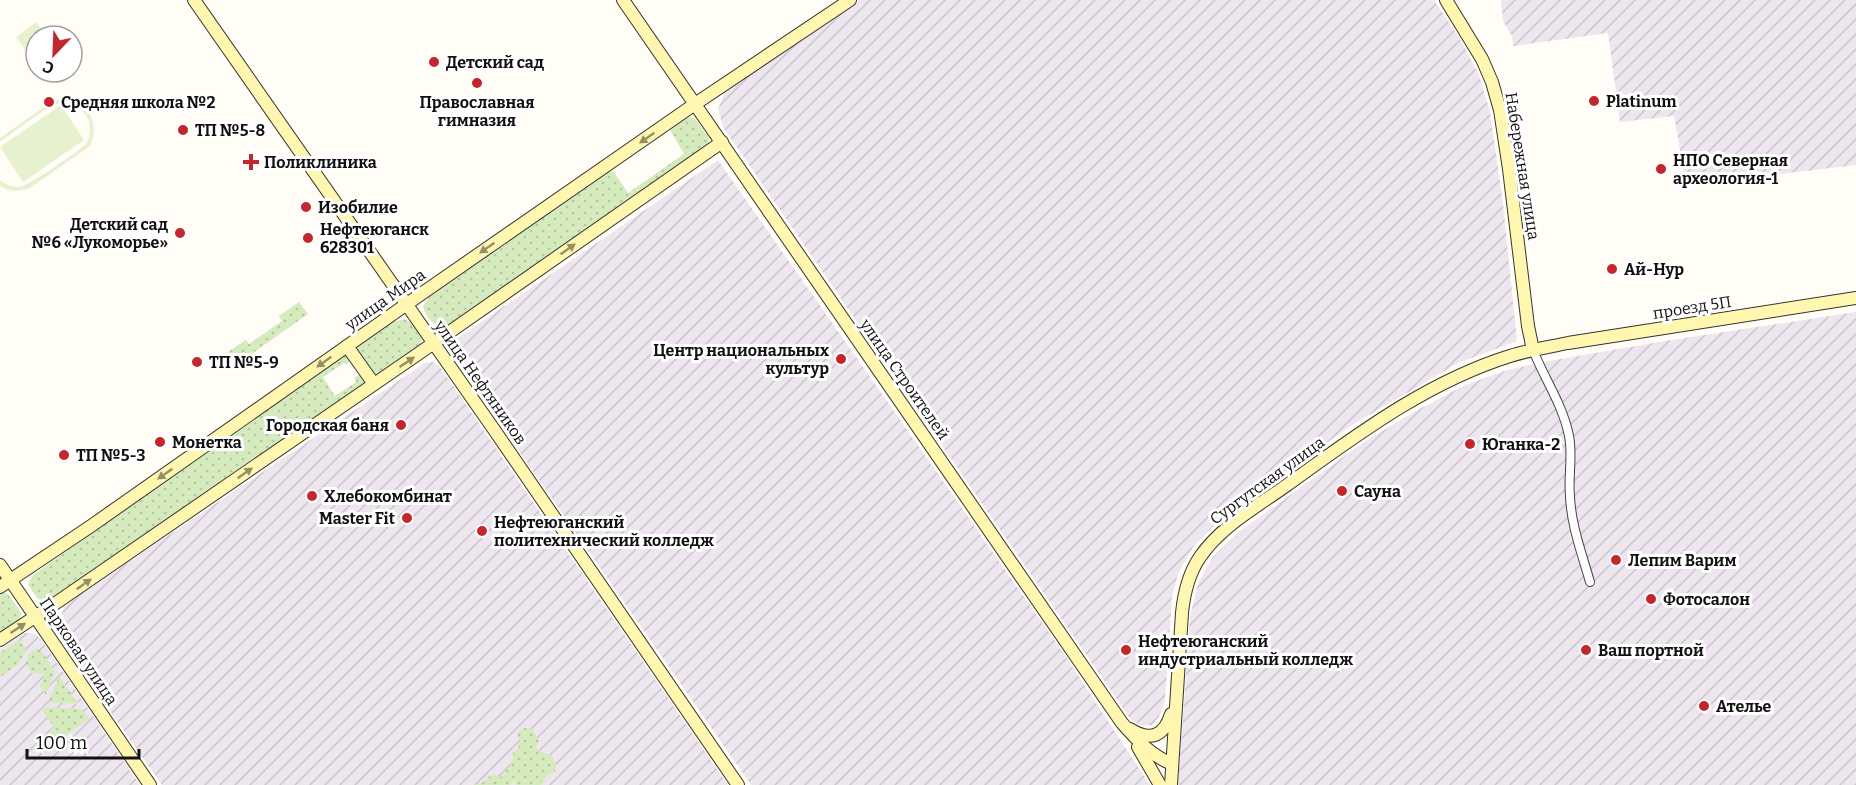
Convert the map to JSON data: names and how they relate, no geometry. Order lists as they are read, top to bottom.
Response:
{
  "streets": {
    "main road": [
      "Набережная улица",
      "улица Мира",
      "проезд 5П",
      "улица Строителей",
      "улица Нефтяников",
      "Сургутская улица",
      "Парковая улица"
    ]
  },
  "crossings": [
    ["Набережная улица", "проезд 5П"],
    ["Набережная улица", "Сургутская улица"],
    ["улица Мира", "улица Строителей"],
    ["улица Мира", "улица Нефтяников"],
    ["улица Мира", "Парковая улица"],
    ["проезд 5П", "Сургутская улица"],
    ["улица Строителей", "Сургутская улица"]
  ],
  "places": {
    "other": [
      "Детский сад",
      "Православная гимназия",
      "Platinum",
      "Средняя школа №2",
      "ТП №5-8",
      "НПО Северная археология-1",
      "Изобилие",
      "Детский сад №6 «Лукоморье»",
      "Нефтеюганск 628301",
      "Ай-Нур",
      "Центр национальных культур",
      "ТП №5-9",
      "Городская баня",
      "Монетка",
      "Юганка-2",
      "ТП №5-3",
      "Сауна",
      "Хлебокомбинат",
      "Master Fit",
      "Нефтеюганский политехнический колледж",
      "Лепим Варим",
      "Фотосалон",
      "Нефтеюганский индустриальный колледж",
      "Ваш портной",
      "Ателье"
    ],
    "health": ["Поликлиника"]
  },
  "scale_bar": "100 m",
  "north": "bottom left"
}
